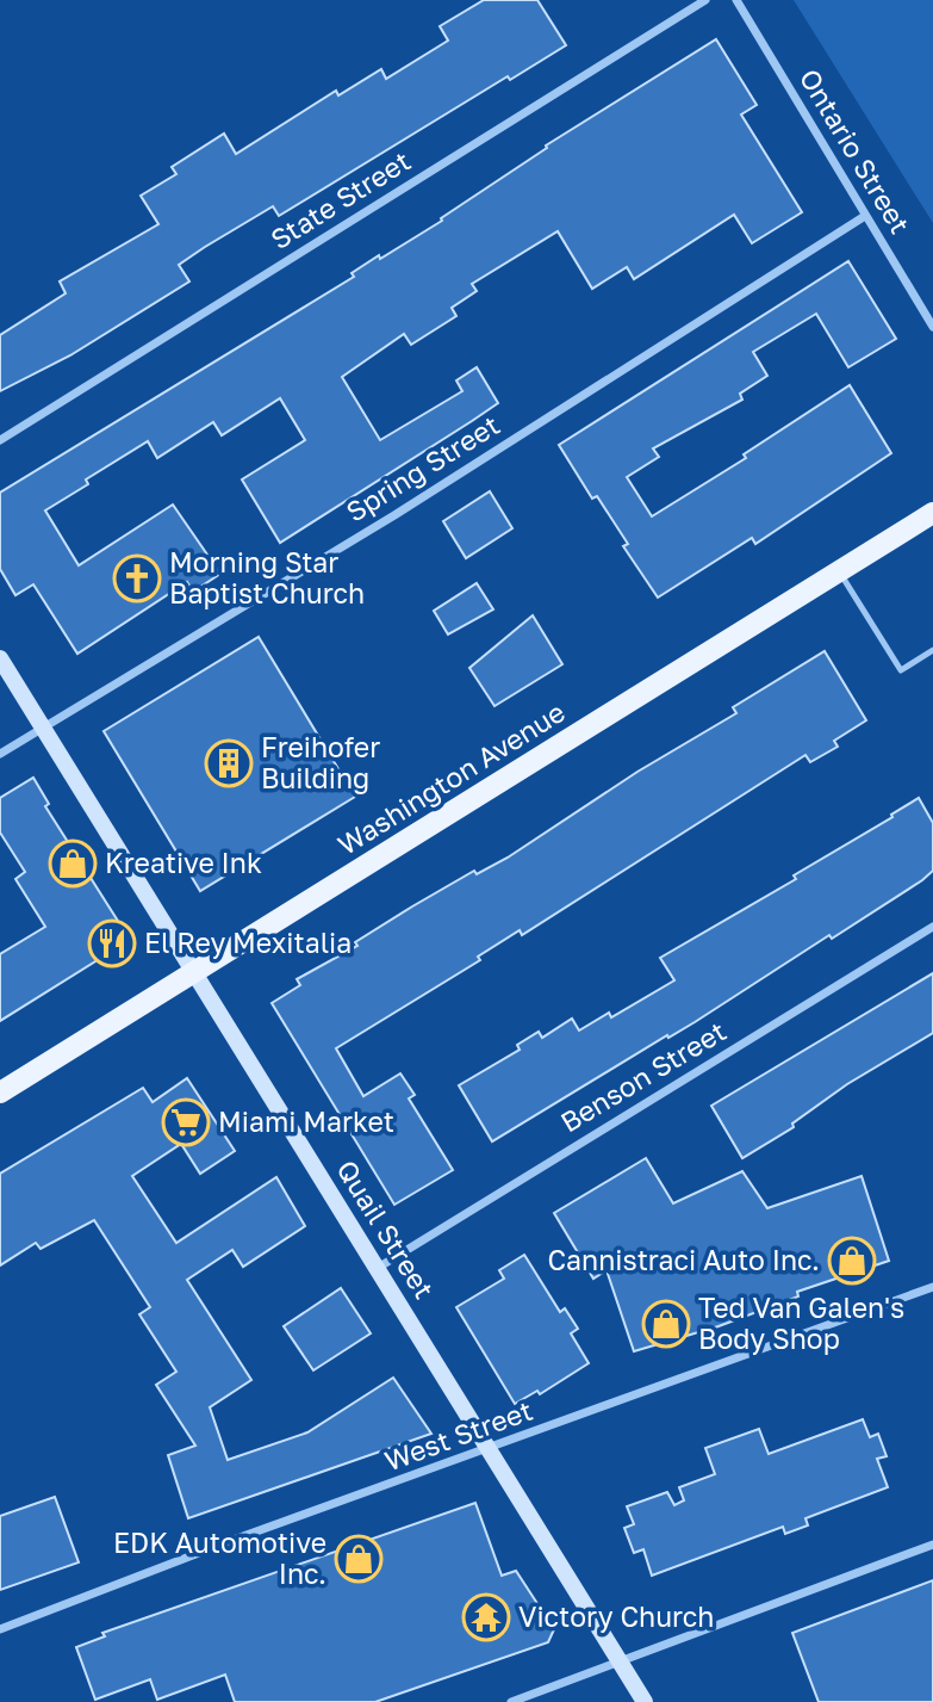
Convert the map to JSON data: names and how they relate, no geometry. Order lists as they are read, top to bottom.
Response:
{
  "streets": {
    "main road": ["Washington Avenue"],
    "street": [
      "Ontario Street",
      "State Street",
      "Spring Street",
      "Benson Street",
      "Quail Street",
      "West Street"
    ]
  },
  "crossings": [
    ["Ontario Street", "Spring Street"],
    ["Spring Street", "Quail Street"],
    ["Washington Avenue", "Quail Street"],
    ["Benson Street", "Quail Street"],
    ["Quail Street", "West Street"]
  ],
  "places": {
    "church": ["Morning Star Baptist Church"],
    "building": ["Freihofer Building"],
    "shop": [
      "Kreative Ink",
      "Cannistraci Auto Inc.",
      "Ted Van Galen's Body Shop",
      "EDK Automotive Inc."
    ],
    "restaurant": ["El Rey Mexitalia"],
    "supermarket": ["Miami Market"],
    "temple": ["Victory Church"]
  }
}
